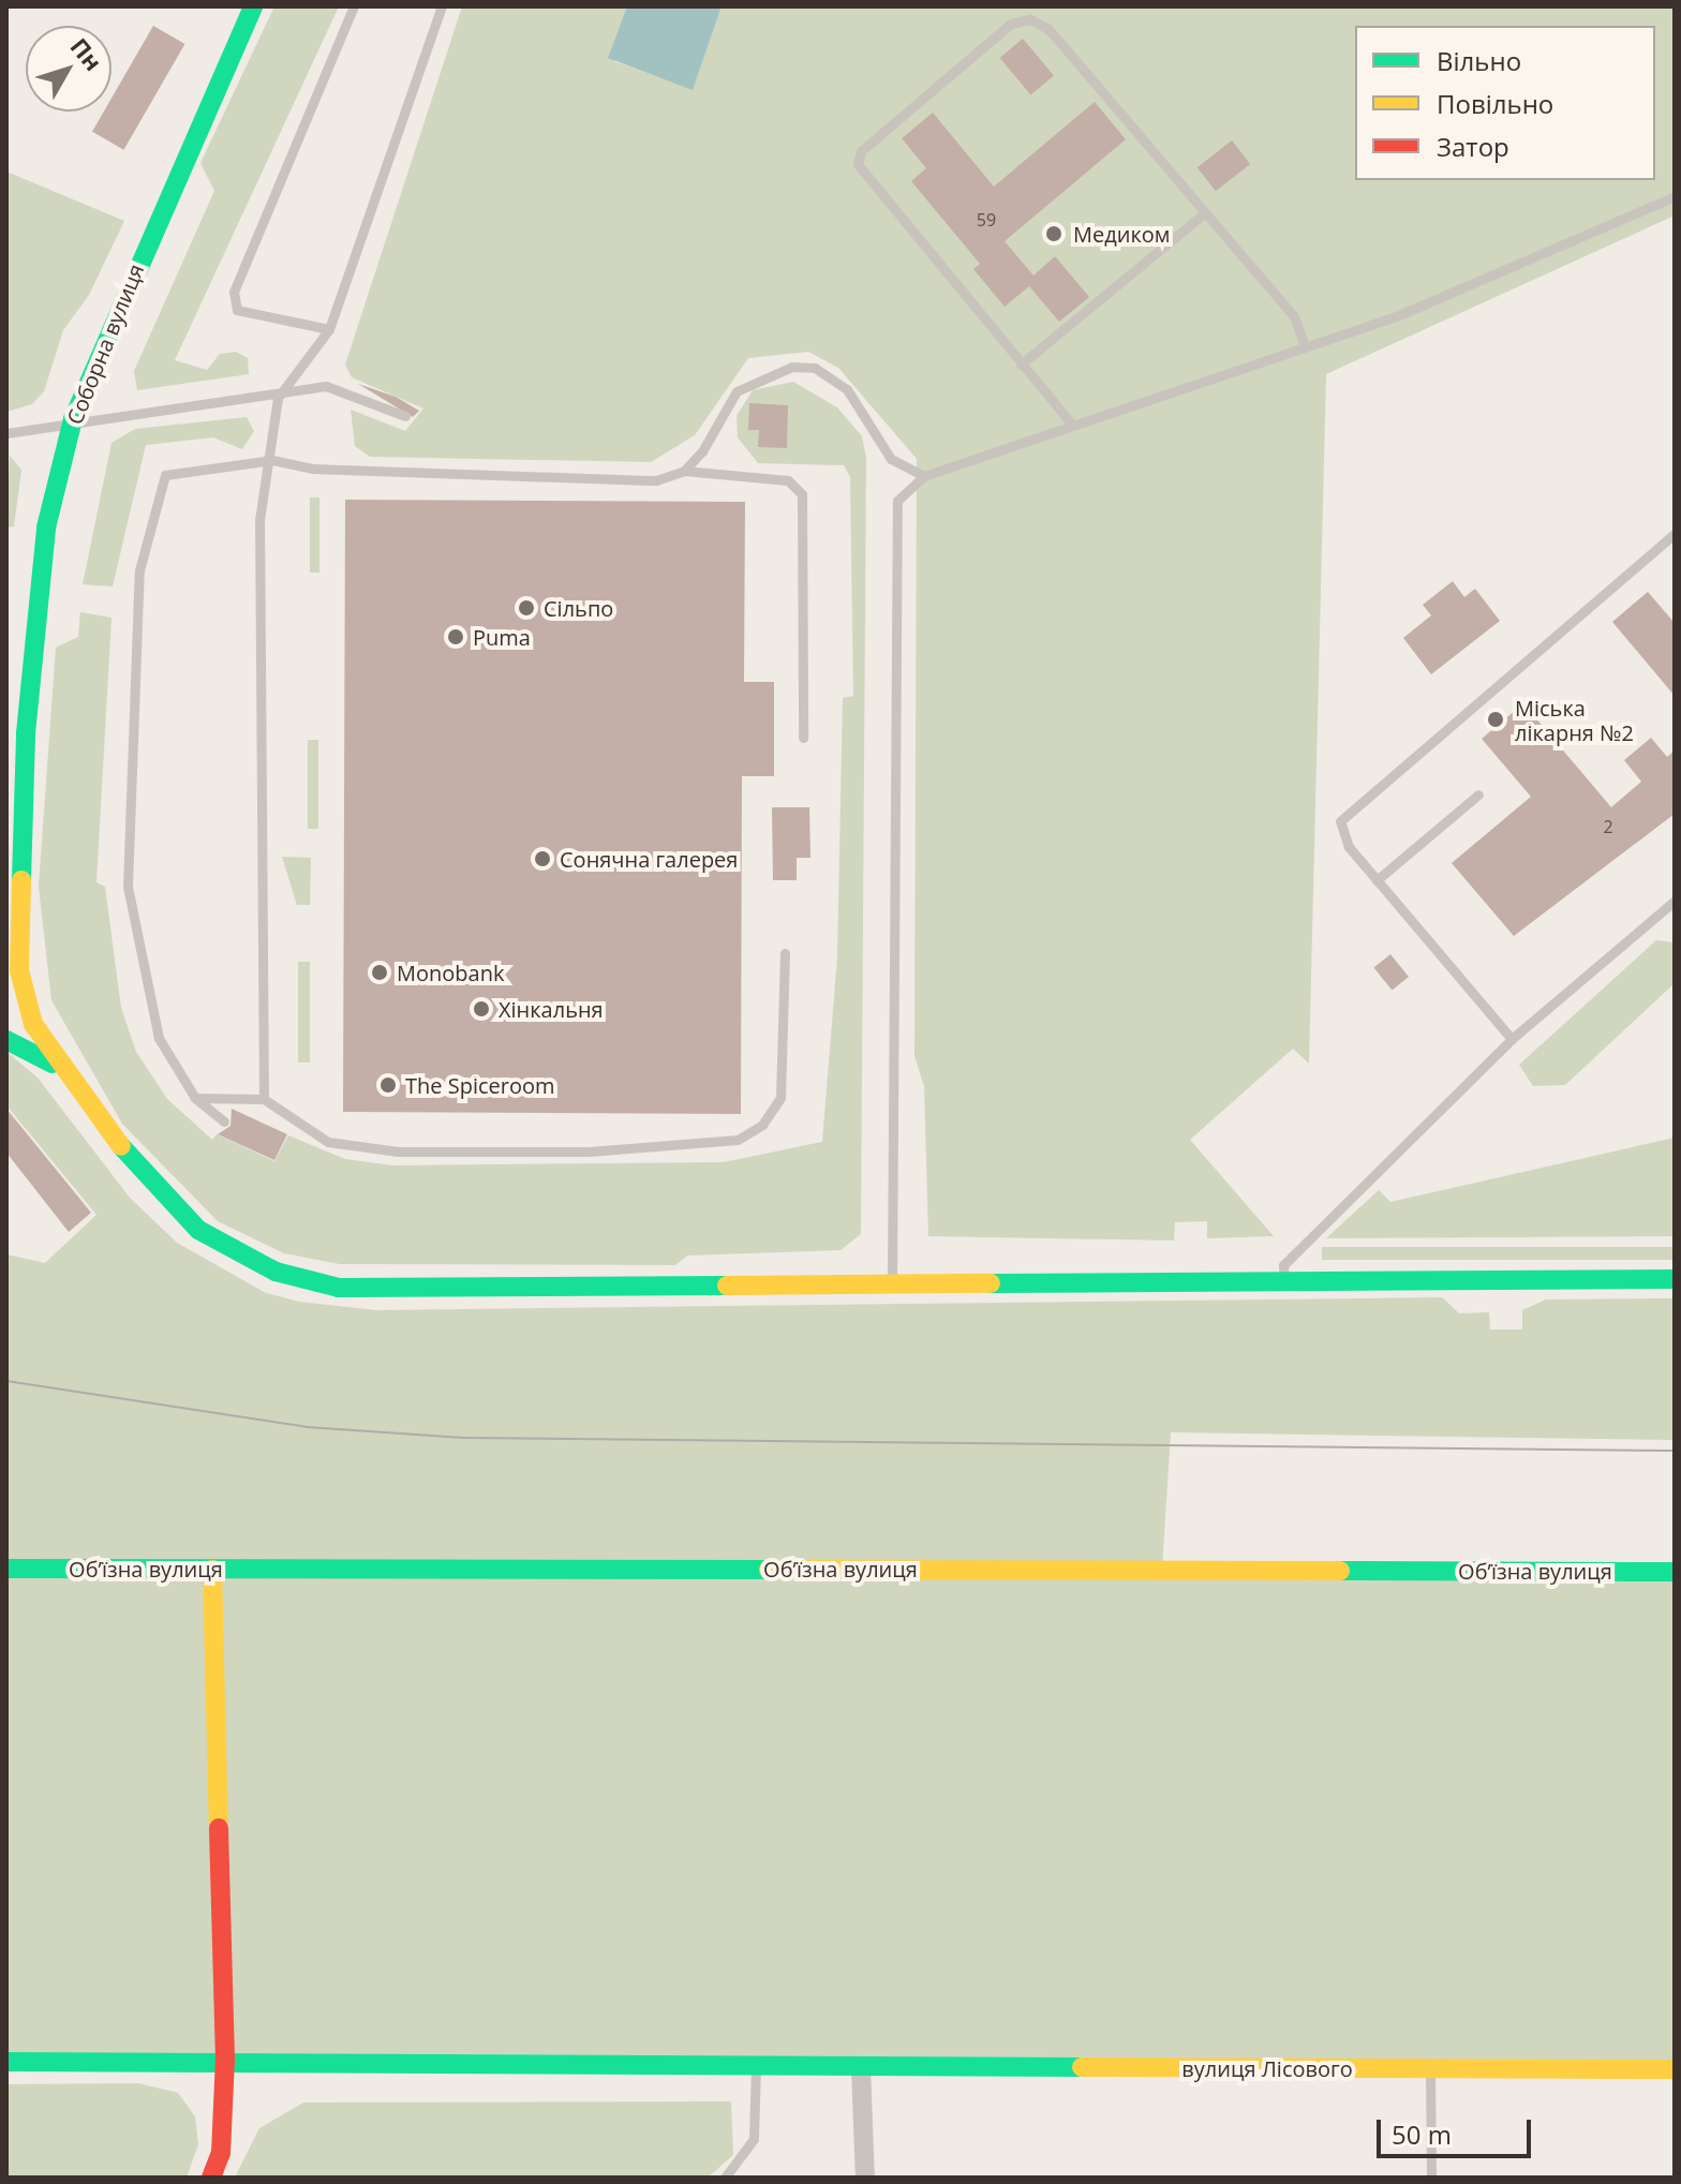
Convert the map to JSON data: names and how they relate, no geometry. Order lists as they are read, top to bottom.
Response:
{
  "streets": {
    "street": ["Соборна вулиця", "Обʼїзна вулиця", "вулиця Лісового"]
  },
  "places": [
    "Медиком",
    "Сільпо",
    "Puma",
    "Міська лікарня №2",
    "Сонячна галерея",
    "Monobank",
    "Хінкальня",
    "The Spiceroom"
  ],
  "house_numbers": ["59", "2"],
  "legend": ["Вільно", "Повільно", "Затор"],
  "scale_bar": "50 m",
  "north": "top right"
}
